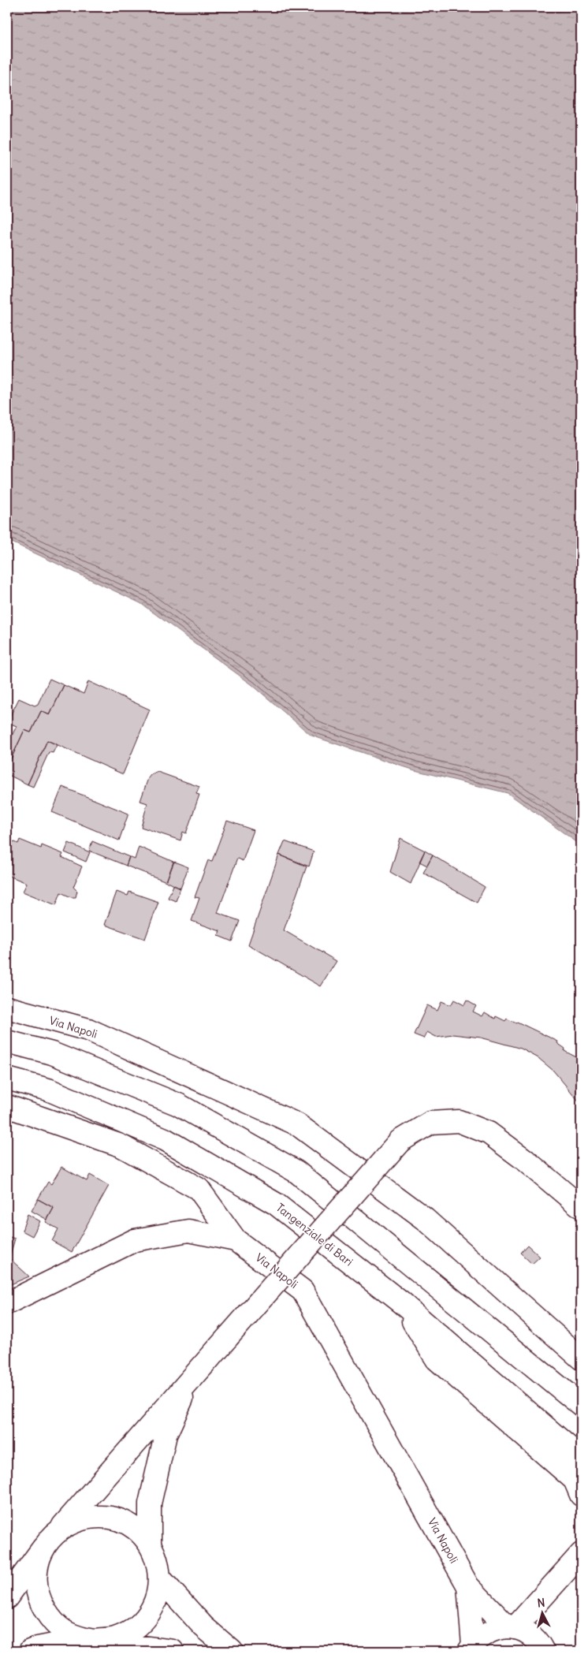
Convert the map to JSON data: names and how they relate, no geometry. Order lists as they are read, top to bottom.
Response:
{
  "streets": {
    "main road": ["Via Napoli", "Tangenziale di Bari"]
  },
  "north": "top"
}
